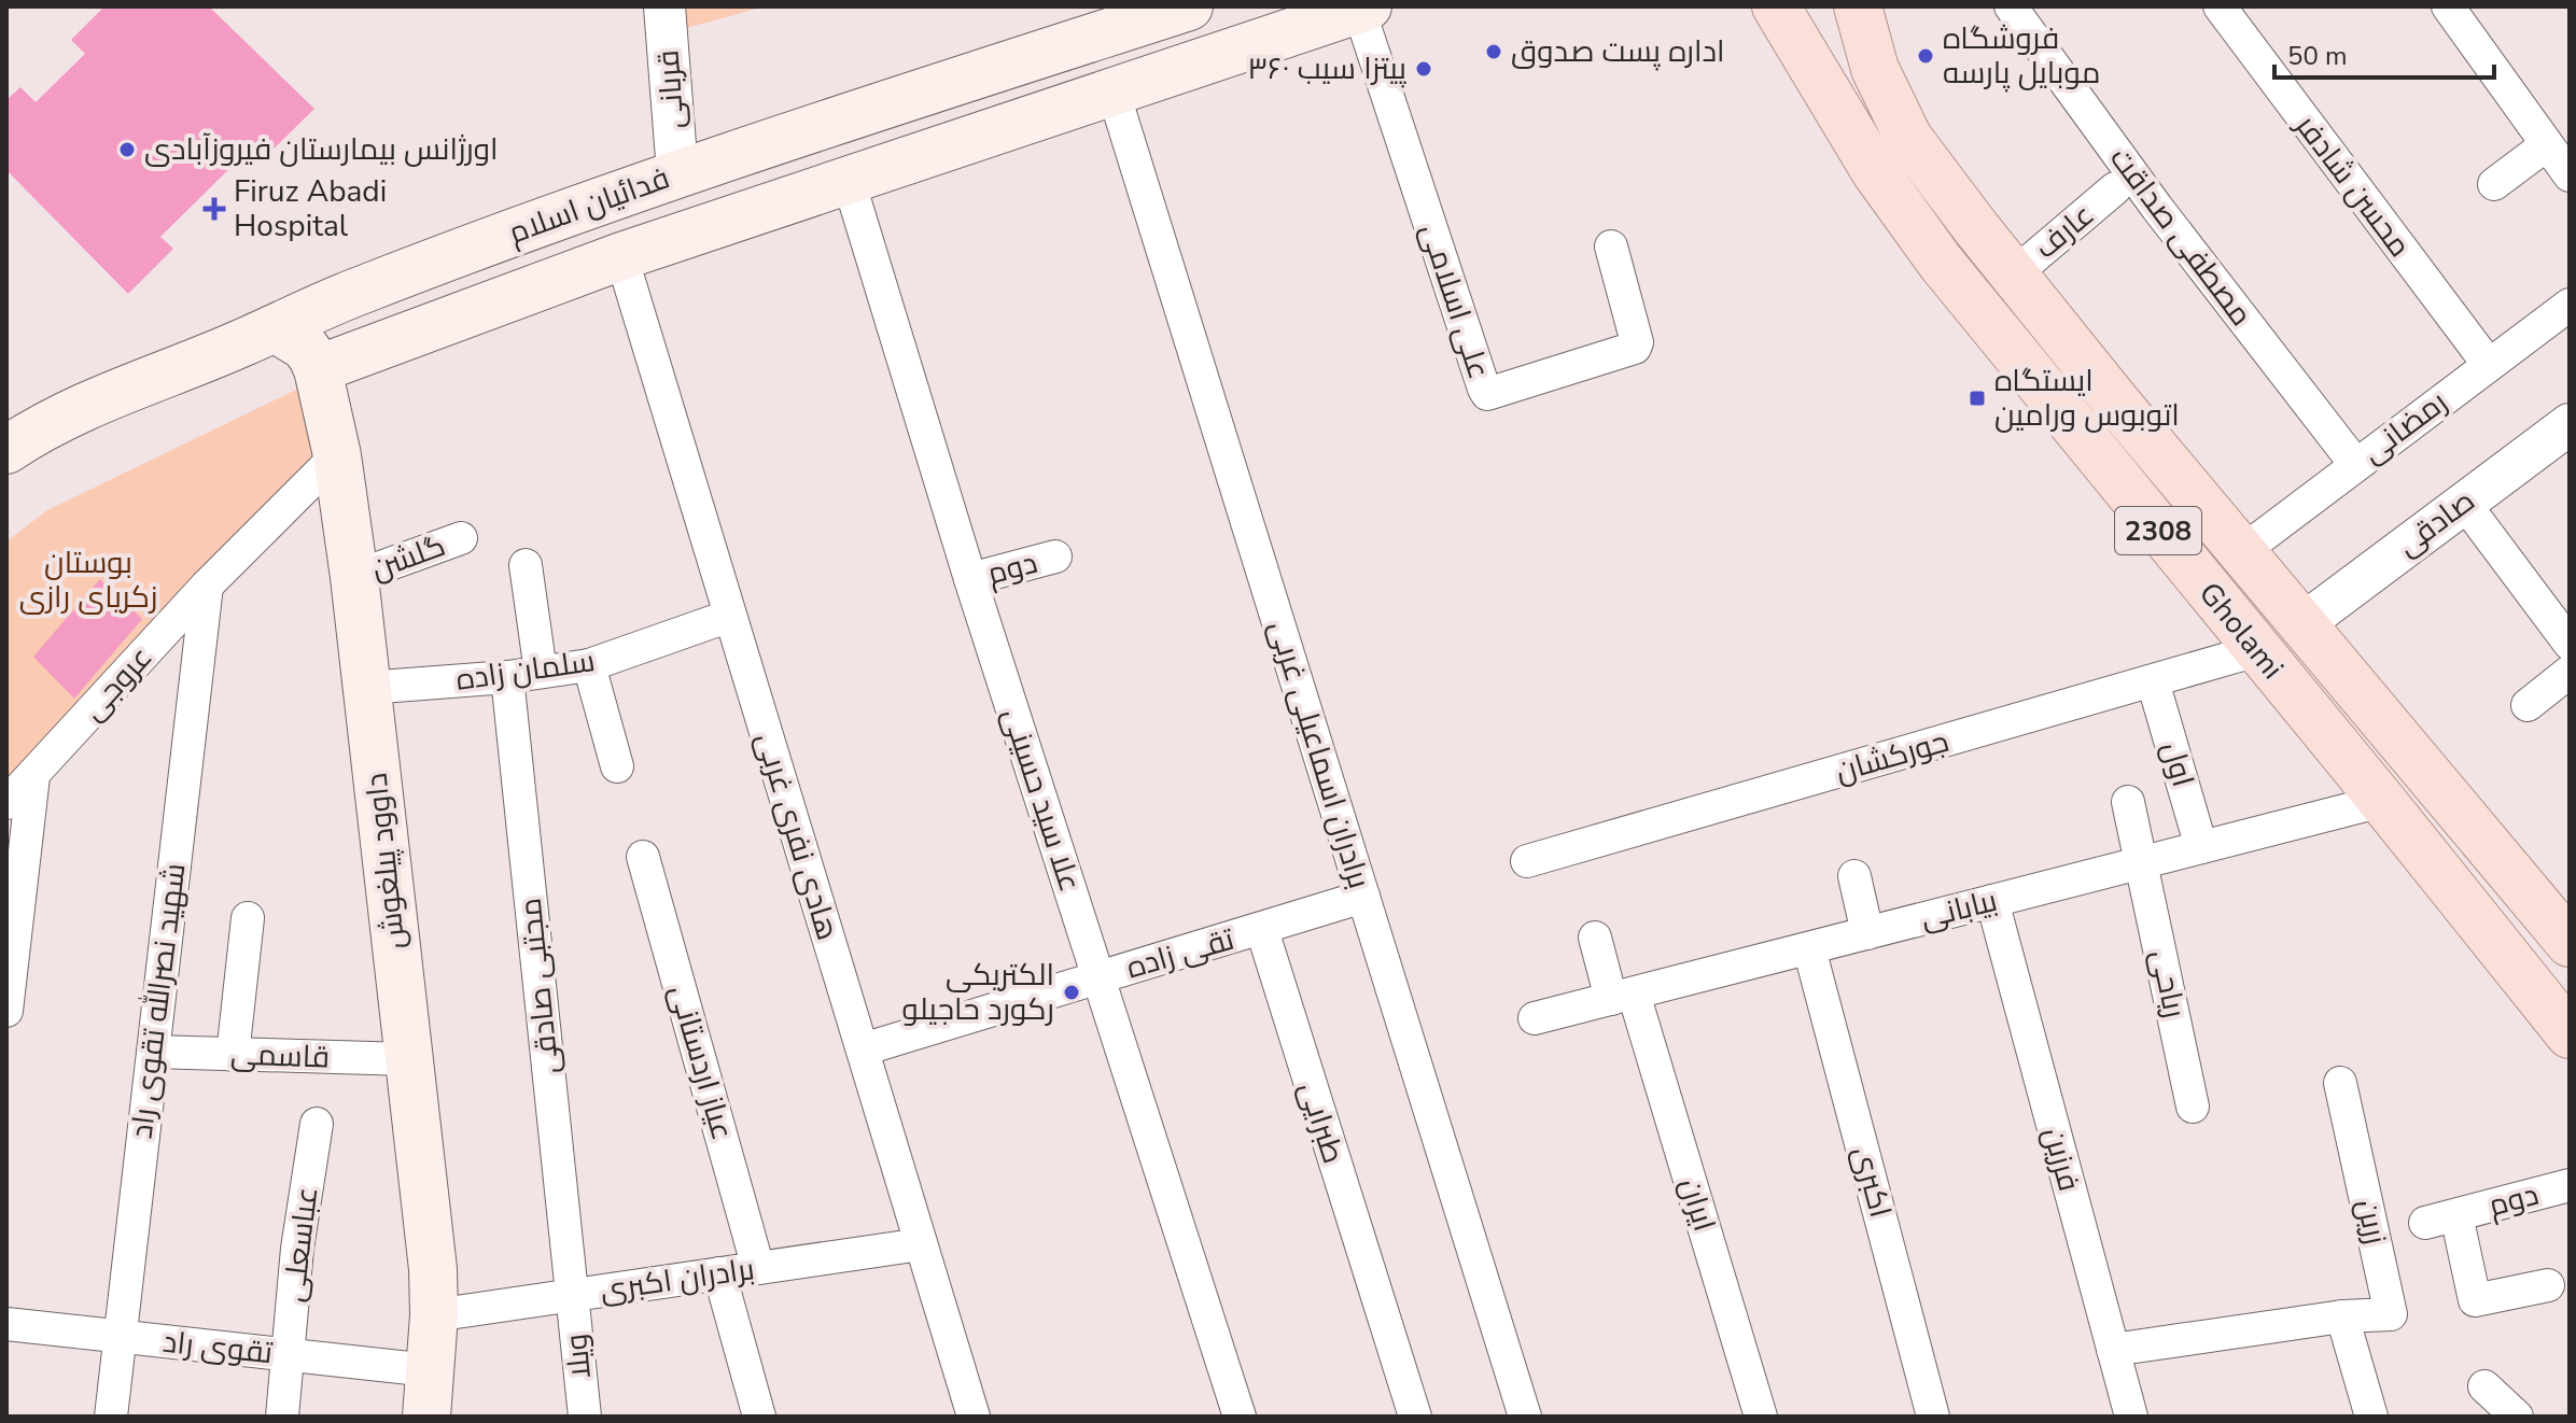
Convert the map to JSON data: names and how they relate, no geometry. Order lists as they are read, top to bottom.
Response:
{
  "streets": {
    "main road": [
      "فدائیان اسلام",
      "2308",
      "Gholami",
      "داوود پیلغوش"
    ],
    "street": [
      "قربانی",
      "محسن شادفر",
      "عارف",
      "مصطفی صداقت",
      "علی اسلامی",
      "رمضانی",
      "صادقی",
      "گلشن",
      "دوم",
      "سلمان زاده",
      "عروجی",
      "برادران اسماعیلی غربی",
      "جورکشان",
      "اول",
      "علا سید حسینی",
      "هادی نفری غربی",
      "بیابانی",
      "تقی زاده",
      "ریاحی",
      "مجتبی صادقی",
      "شهید نصرالله تقوی راد",
      "قاسمی",
      "عیاز اردستانی",
      "طبرایی",
      "فرزین",
      "اکبری",
      "ایران",
      "زرین",
      "عباسعلی",
      "برادران اکبری",
      "تقوی راد",
      "ویلا"
    ]
  },
  "crossings": [
    ["قربانی", "فدائیان اسلام"],
    ["محسن شادفر", "رمضانی"],
    ["فدائیان اسلام", "علی اسلامی"],
    ["فدائیان اسلام", "برادران اسماعیلی غربی"],
    ["فدائیان اسلام", "علا سید حسینی"],
    ["فدائیان اسلام", "هادی نفری غربی"],
    ["فدائیان اسلام", "داوود پیلغوش"],
    ["عارف", "Gholami"],
    ["مصطفی صداقت", "رمضانی"],
    ["رمضانی", "Gholami"],
    ["صادقی", "Gholami"],
    ["گلشن", "داوود پیلغوش"],
    ["دوم", "علا سید حسینی"],
    ["Gholami", "جورکشان"],
    ["Gholami", "بیابانی"],
    ["سلمان زاده", "هادی نفری غربی"],
    ["سلمان زاده", "داوود پیلغوش"],
    ["سلمان زاده", "مجتبی صادقی"],
    ["عروجی", "داوود پیلغوش"],
    ["عروجی", "شهید نصرالله تقوی راد"],
    ["جورکشان", "اول"],
    ["اول", "بیابانی"],
    ["علا سید حسینی", "تقی زاده"],
    ["هادی نفری غربی", "تقی زاده"],
    ["هادی نفری غربی", "برادران اکبری"],
    ["داوود پیلغوش", "قاسمی"],
    ["داوود پیلغوش", "برادران اکبری"],
    ["داوود پیلغوش", "تقوی راد"],
    ["بیابانی", "ریاحی"],
    ["بیابانی", "فرزین"],
    ["بیابانی", "اکبری"],
    ["بیابانی", "ایران"],
    ["تقی زاده", "طبرایی"],
    ["مجتبی صادقی", "برادران اکبری"],
    ["مجتبی صادقی", "ویلا"],
    ["شهید نصرالله تقوی راد", "قاسمی"],
    ["شهید نصرالله تقوی راد", "تقوی راد"],
    ["عیاز اردستانی", "برادران اکبری"],
    ["فرزین", "زرین"],
    ["عباسعلی", "تقوی راد"],
    ["برادران اکبری", "ویلا"]
  ],
  "parks": ["بوستان زکریای رازی"],
  "places": {
    "other": [
      "اداره پست صدوق",
      "فروشگاه موبایل پارسه",
      "پیتزا سیب ۳۶۰",
      "اورژانس بیمارستان فیروزآبادی",
      "الکتریکی رکورد حاجیلو"
    ],
    "health": ["Firuz Abadi Hospital"],
    "transit": ["ایستگاه اتوبوس ورامین"]
  },
  "scale_bar": "50 m"
}
